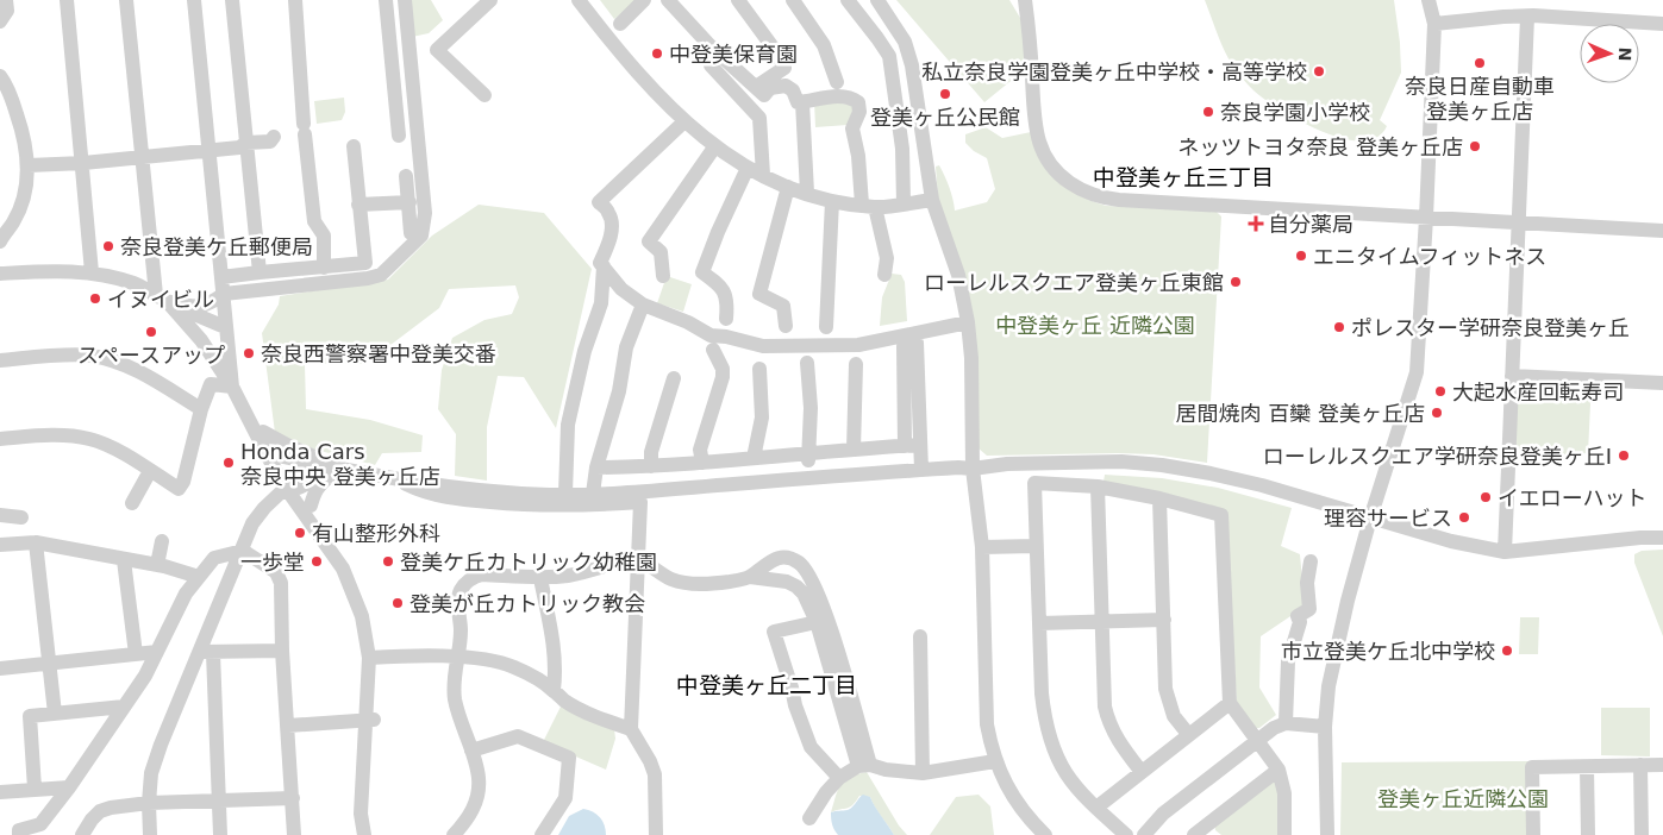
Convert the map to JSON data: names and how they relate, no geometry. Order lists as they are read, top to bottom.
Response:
{
  "districts": ["中登美ヶ丘三丁目", "中登美ヶ丘二丁目"],
  "parks": ["中登美ヶ丘 近隣公園", "登美ヶ丘近隣公園"],
  "places": {
    "other": [
      "中登美保育園",
      "奈良日産自動車 登美ヶ丘店",
      "私立奈良学園登美ヶ丘中学校・高等学校",
      "登美ヶ丘公民館",
      "奈良学園小学校",
      "ネッツトヨタ奈良 登美ヶ丘店",
      "奈良登美ケ丘郵便局",
      "エニタイムフィットネス",
      "ローレルスクエア登美ヶ丘東館",
      "イヌイビル",
      "ポレスター学研奈良登美ヶ丘",
      "スペースアップ",
      "奈良西警察署中登美交番",
      "大起水産回転寿司",
      "居間焼肉 百欒 登美ヶ丘店",
      "ローレルスクエア学研奈良登美ヶ丘Ⅰ",
      "Honda Cars 奈良中央 登美ヶ丘店",
      "イエローハット",
      "理容サービス",
      "有山整形外科",
      "一歩堂",
      "登美ケ丘カトリック幼稚園",
      "登美が丘カトリック教会",
      "市立登美ケ丘北中学校"
    ],
    "health": ["自分薬局"]
  },
  "north": "right"
}
